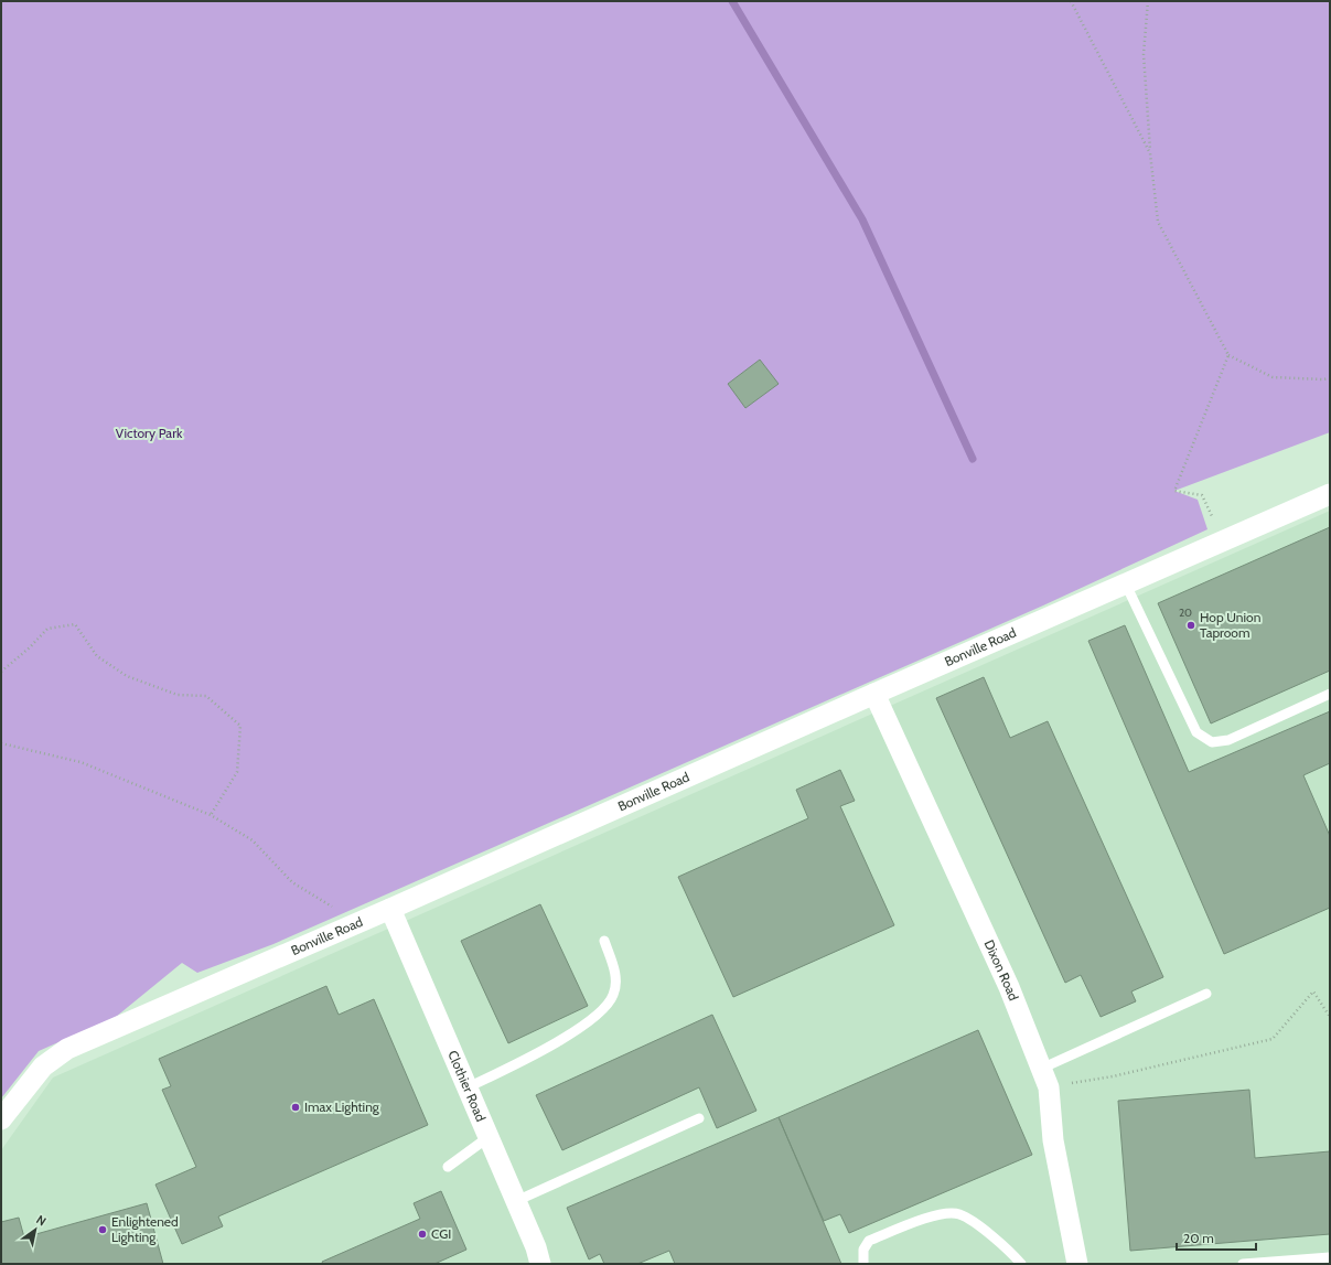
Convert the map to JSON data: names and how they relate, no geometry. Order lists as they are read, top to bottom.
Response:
{
  "streets": {
    "street": ["Bonville Road", "Dixon Road", "Clothier Road"]
  },
  "crossings": [
    ["Bonville Road", "Dixon Road"],
    ["Bonville Road", "Clothier Road"]
  ],
  "parks": ["Victory Park"],
  "places": [
    "Hop Union Taproom",
    "Imax Lighting",
    "Enlightened Lighting",
    "CGI"
  ],
  "house_numbers": ["20"],
  "scale_bar": "20 m",
  "north": "top right"
}
